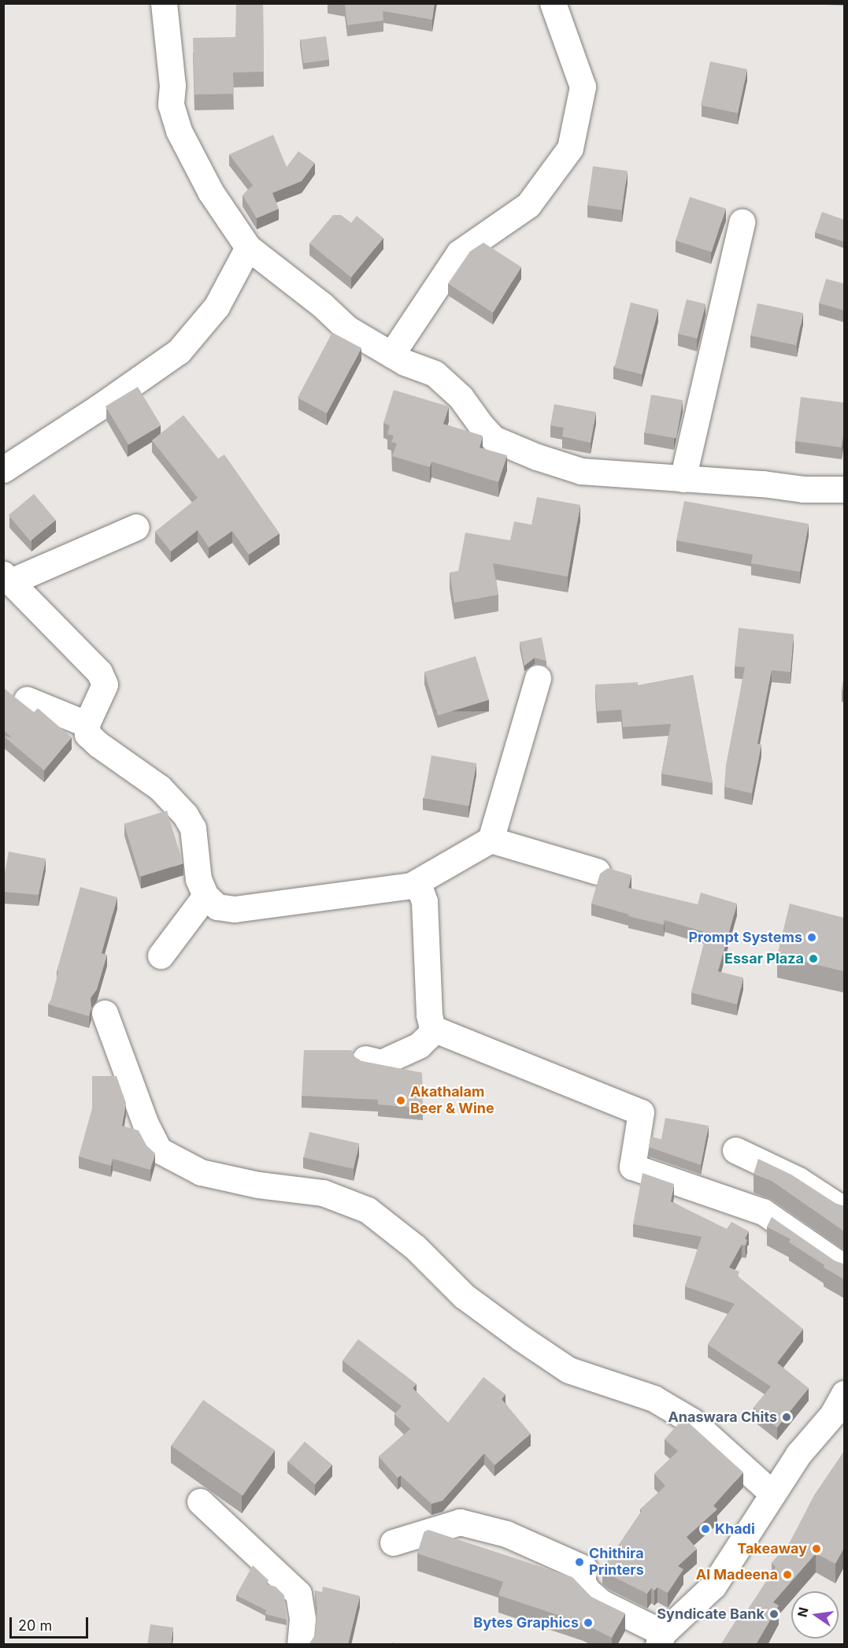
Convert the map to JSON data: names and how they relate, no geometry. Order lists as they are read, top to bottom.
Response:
{
  "places": [
    "Prompt Systems",
    "Essar Plaza",
    "Akathalam Beer & Wine",
    "Anaswara Chits",
    "Khadi",
    "Takeaway",
    "Chithira Printers",
    "Al Madeena",
    "Syndicate Bank",
    "Bytes Graphics"
  ],
  "scale_bar": "20 m",
  "north": "left"
}
